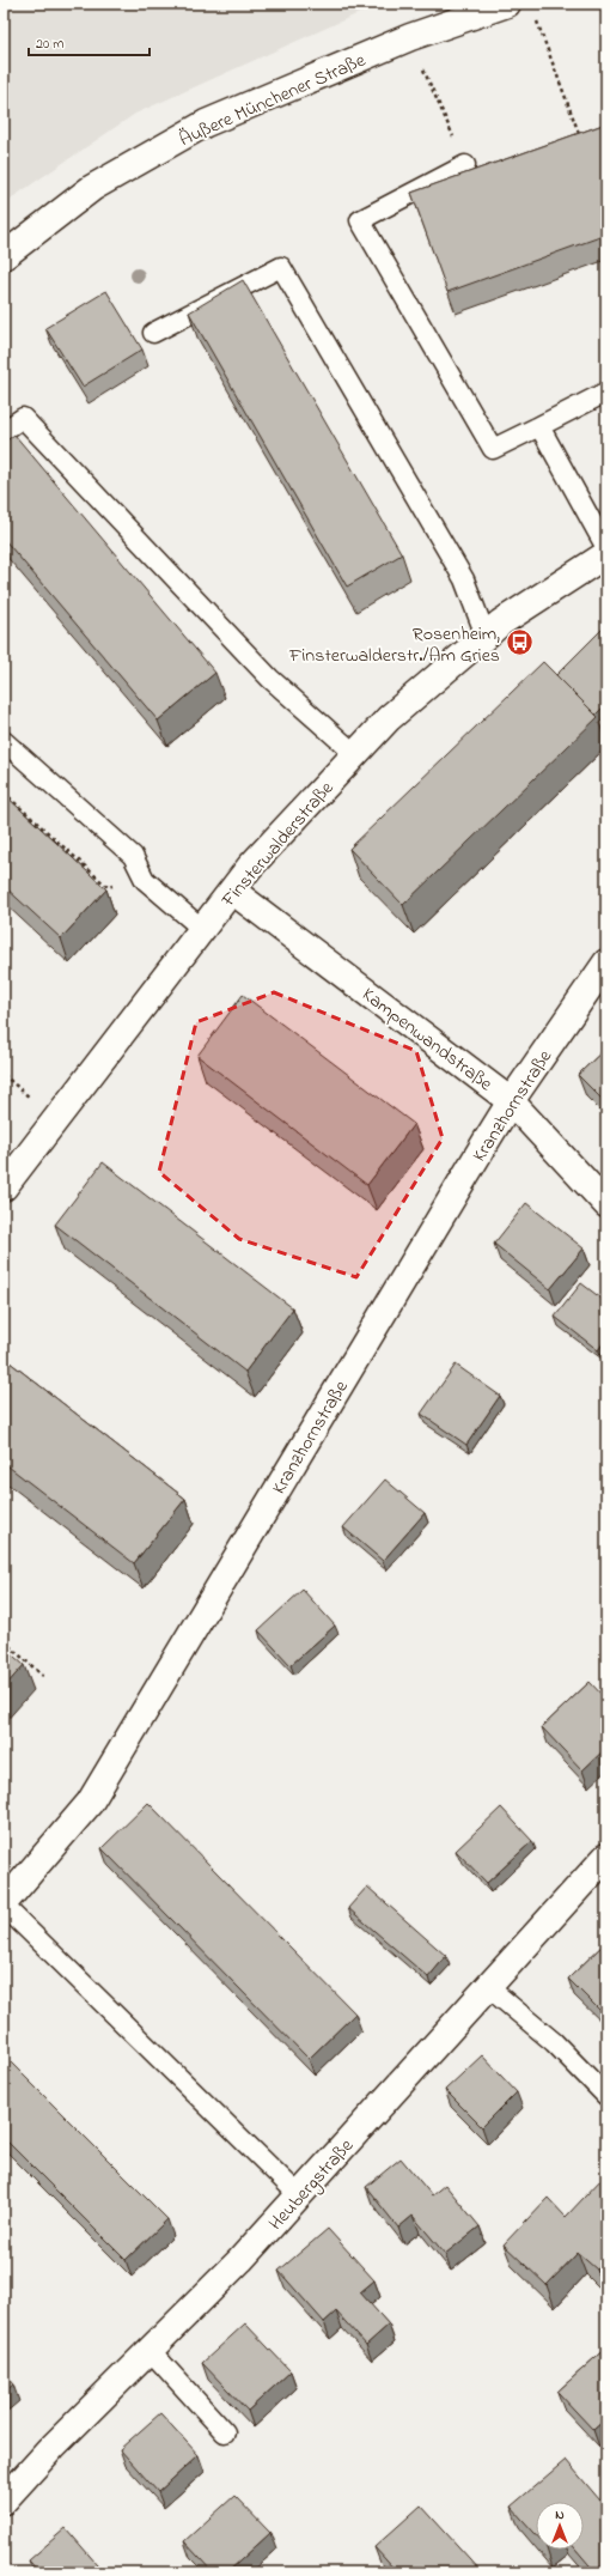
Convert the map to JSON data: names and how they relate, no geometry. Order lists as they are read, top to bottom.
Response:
{
  "streets": {
    "street": [
      "Äußere Münchener Straße",
      "Finsterwalderstraße",
      "Kampenwandstraße",
      "Kranzhornstraße",
      "Heubergstraße"
    ]
  },
  "crossings": [
    ["Finsterwalderstraße", "Kampenwandstraße"],
    ["Kampenwandstraße", "Kranzhornstraße"]
  ],
  "places": {
    "bus stop": ["Rosenheim, Finsterwalderstr./Am Gries"]
  },
  "scale_bar": "20 m",
  "north": "top"
}
